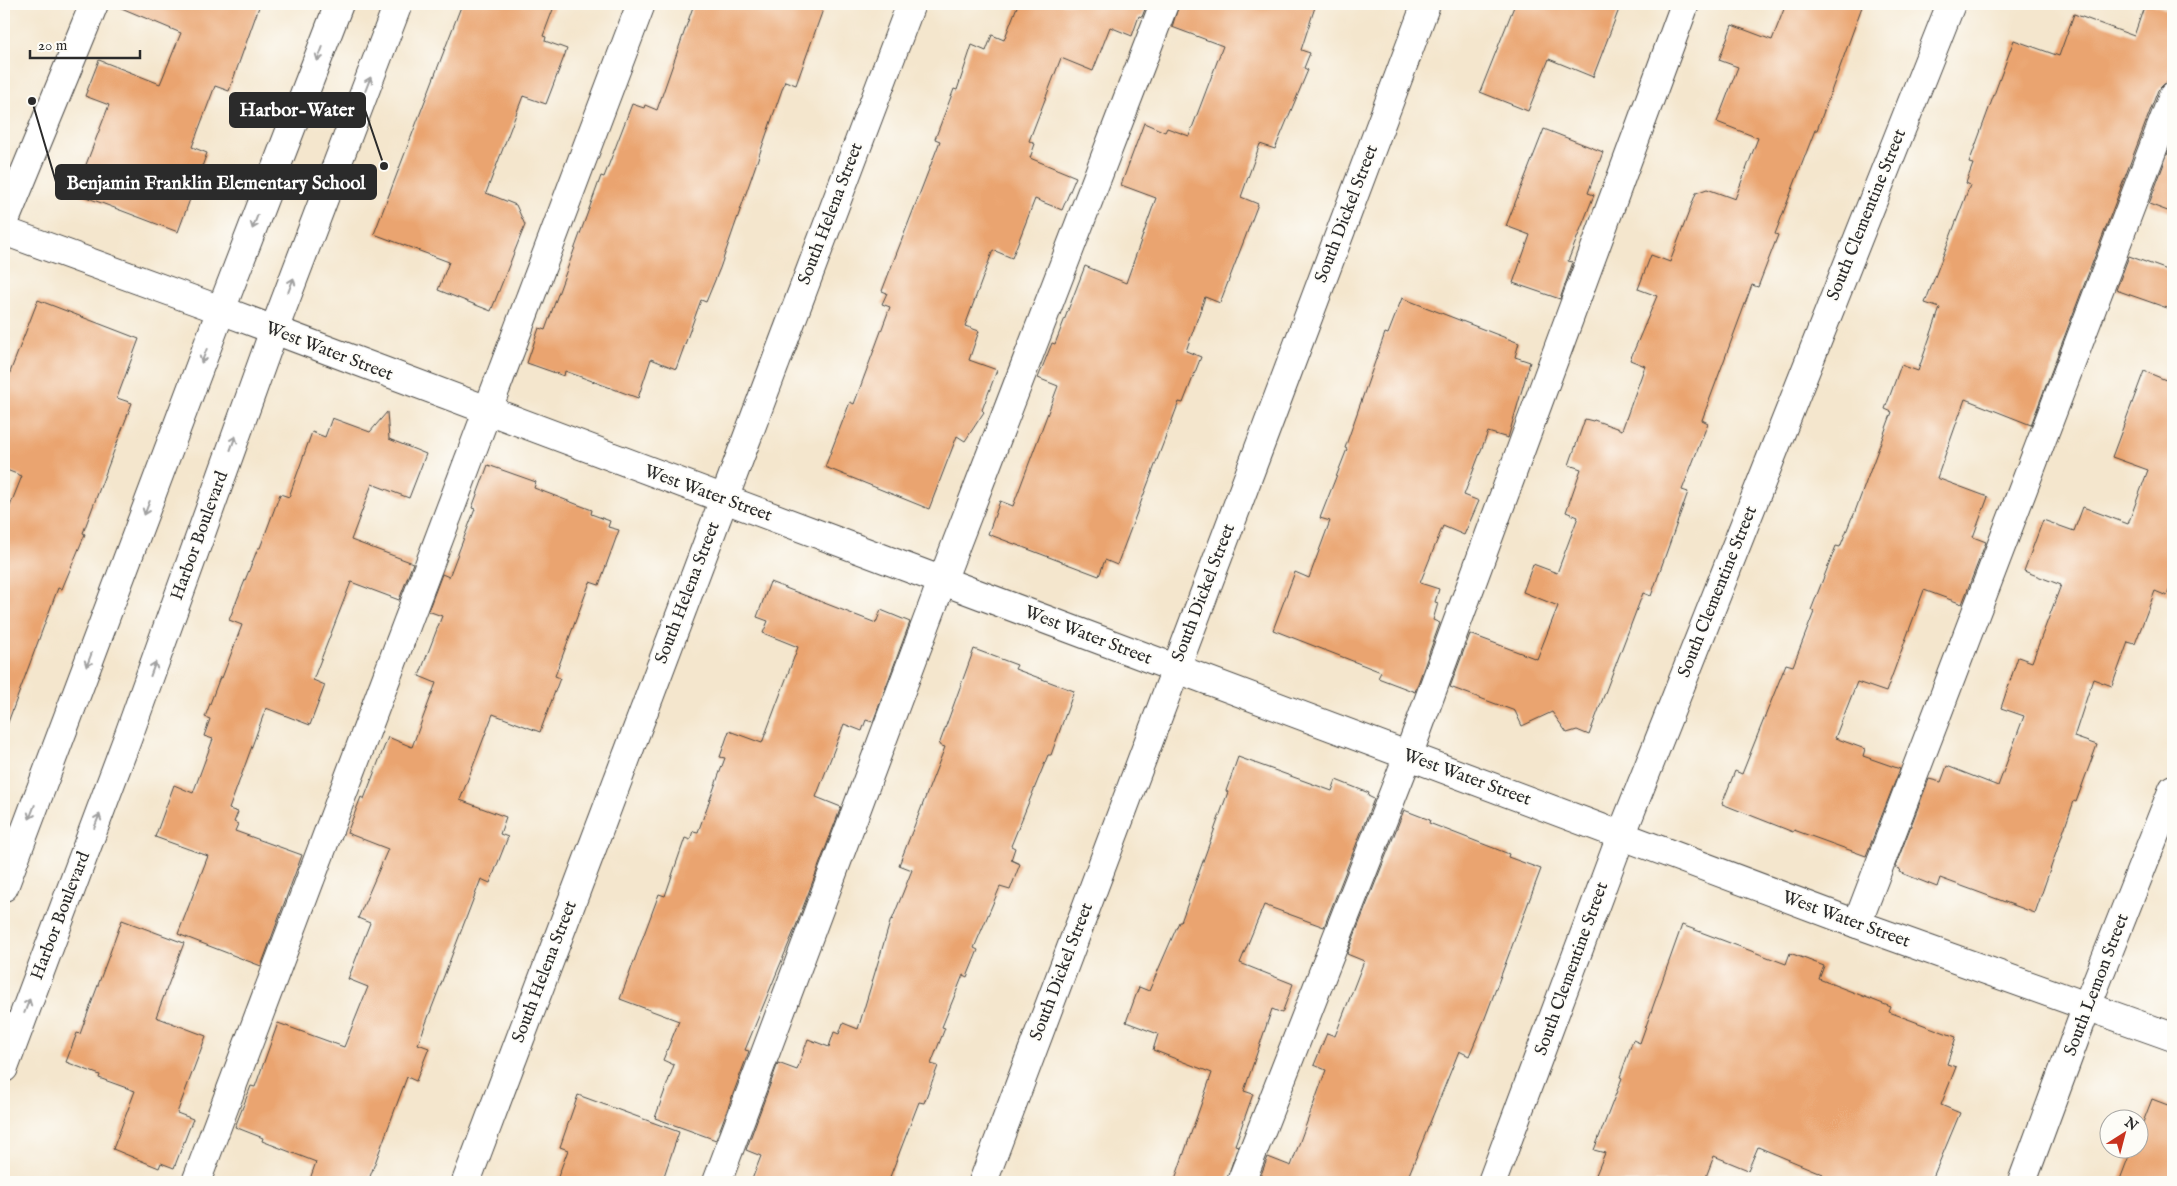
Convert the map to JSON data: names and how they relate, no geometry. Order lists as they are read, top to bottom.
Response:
{
  "streets": {
    "street": [
      "South Helena Street",
      "South Dickel Street",
      "South Clementine Street",
      "West Water Street",
      "Harbor Boulevard",
      "South Lemon Street"
    ]
  },
  "crossings": [
    ["South Helena Street", "West Water Street"],
    ["South Dickel Street", "West Water Street"],
    ["South Clementine Street", "West Water Street"],
    ["West Water Street", "Harbor Boulevard"],
    ["West Water Street", "South Lemon Street"]
  ],
  "places": ["Benjamin Franklin Elementary School", "Harbor-Water"],
  "scale_bar": "20 m",
  "north": "top right"
}
